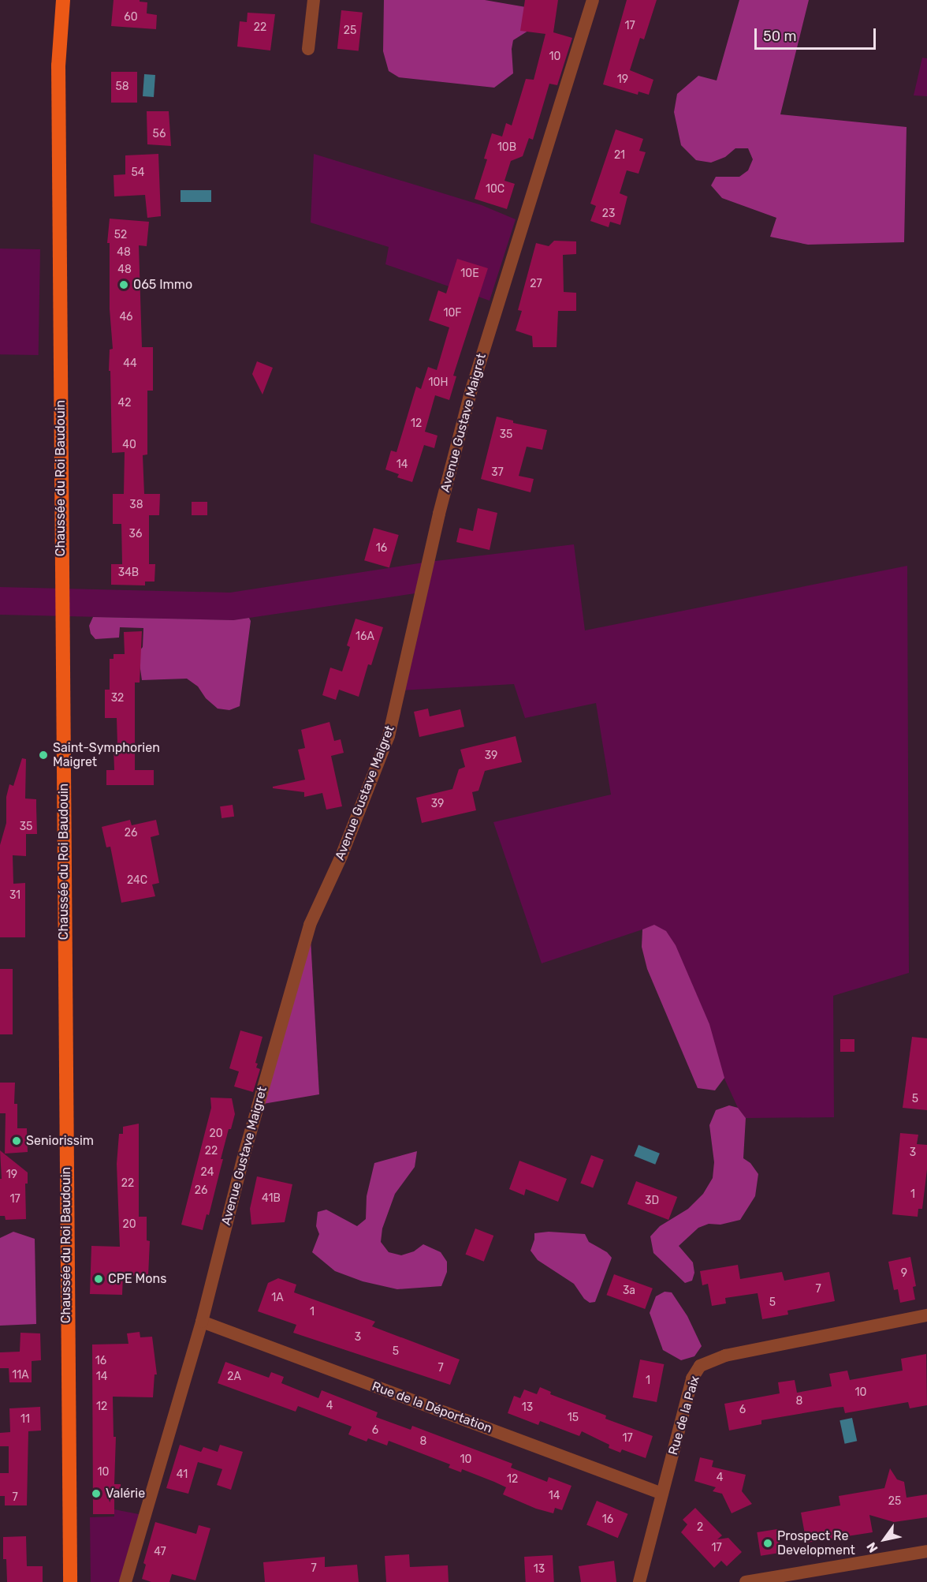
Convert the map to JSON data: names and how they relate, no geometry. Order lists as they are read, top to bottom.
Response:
{
  "streets": {
    "main road": ["Chaussée du Roi Baudouin"],
    "street": ["Avenue Gustave Maigret", "Rue de la Déportation", "Rue de la Paix"]
  },
  "crossings": [
    ["Avenue Gustave Maigret", "Rue de la Déportation"],
    ["Rue de la Déportation", "Rue de la Paix"]
  ],
  "places": [
    "065 Immo",
    "Saint-Symphorien Maigret",
    "Seniorissim",
    "CPE Mons",
    "Valérie",
    "Prospect Re Development"
  ],
  "house_numbers": [
    "60",
    "17",
    "22",
    "25",
    "10",
    "19",
    "58",
    "56",
    "10B",
    "21",
    "54",
    "10C",
    "23",
    "52",
    "48",
    "48",
    "10E",
    "27",
    "10F",
    "46",
    "44",
    "10H",
    "42",
    "12",
    "35",
    "40",
    "14",
    "37",
    "38",
    "36",
    "16",
    "34B",
    "16A",
    "32",
    "39",
    "39",
    "35",
    "26",
    "24C",
    "31",
    "5",
    "20",
    "22",
    "3",
    "24",
    "19",
    "22",
    "26",
    "1",
    "41B",
    "17",
    "3D",
    "20",
    "9",
    "7",
    "3a",
    "1A",
    "5",
    "1",
    "3",
    "5",
    "16",
    "7",
    "11A",
    "14",
    "2A",
    "1",
    "10",
    "8",
    "4",
    "12",
    "13",
    "6",
    "15",
    "11",
    "6",
    "17",
    "8",
    "10",
    "10",
    "41",
    "4",
    "12",
    "14",
    "7",
    "25",
    "16",
    "2",
    "17",
    "47",
    "7",
    "13"
  ],
  "scale_bar": "50 m",
  "north": "bottom left"
}
